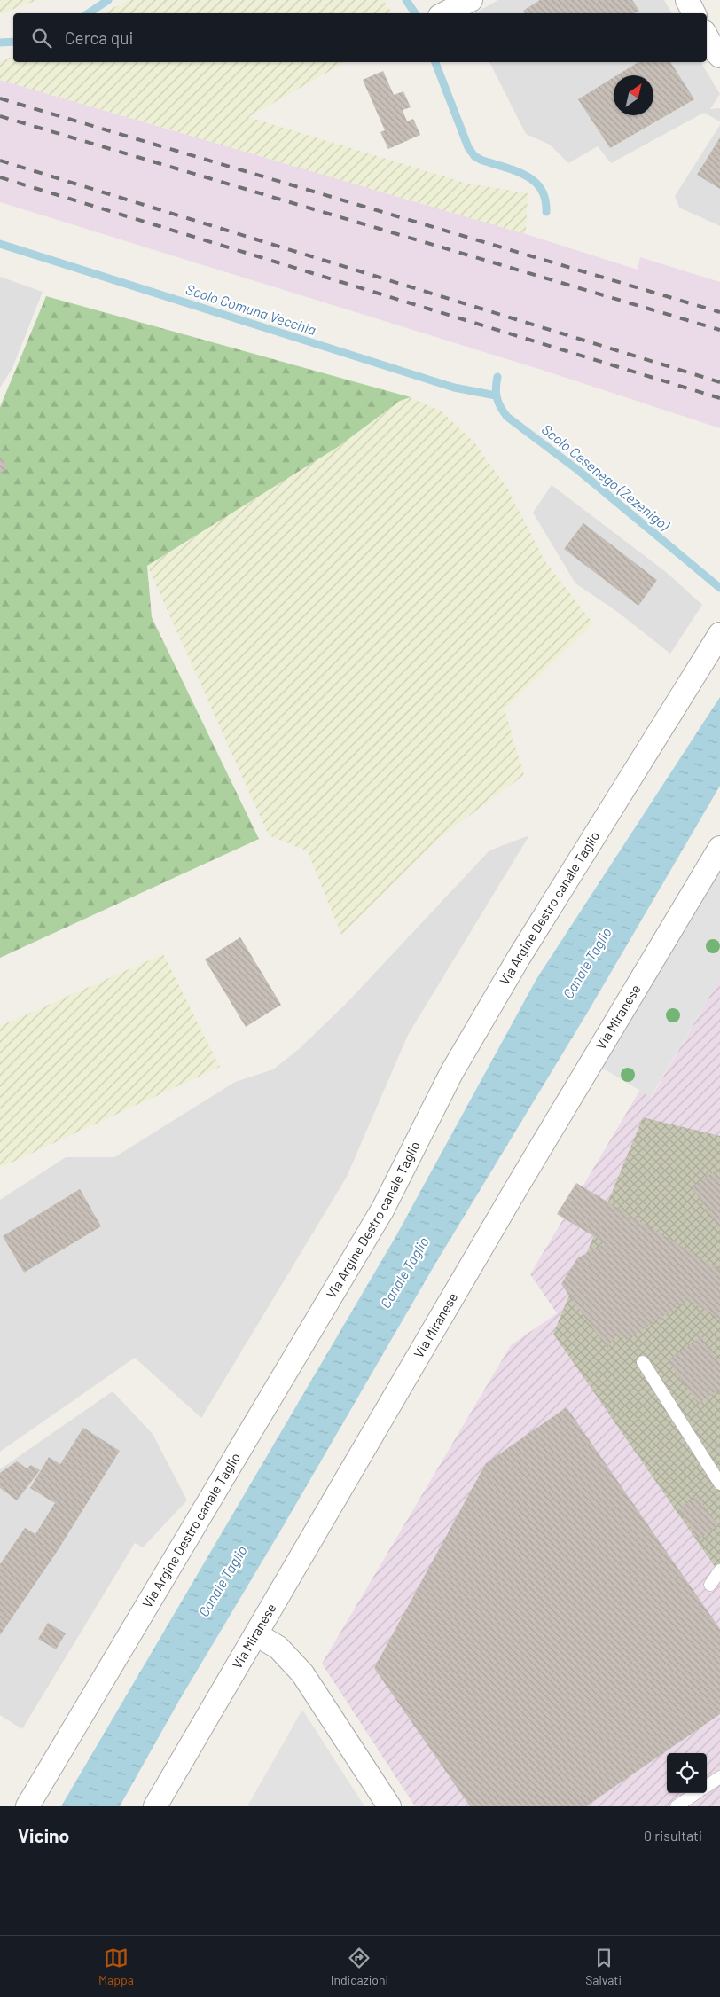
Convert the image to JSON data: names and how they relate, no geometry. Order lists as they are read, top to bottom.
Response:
{
  "streets": {
    "street": ["Via Argine Destro canale Taglio", "Via Miranese"]
  },
  "water": ["Scolo Comuna Vecchia", "Scolo Cesenego (Zezenigo)", "Canale Taglio"],
  "north": "top right",
  "page": {
    "search": "Cerca qui",
    "heading": ["Vicino", "0 risultati"],
    "nav": ["Mappa", "Indicazioni", "Salvati"]
  }
}
